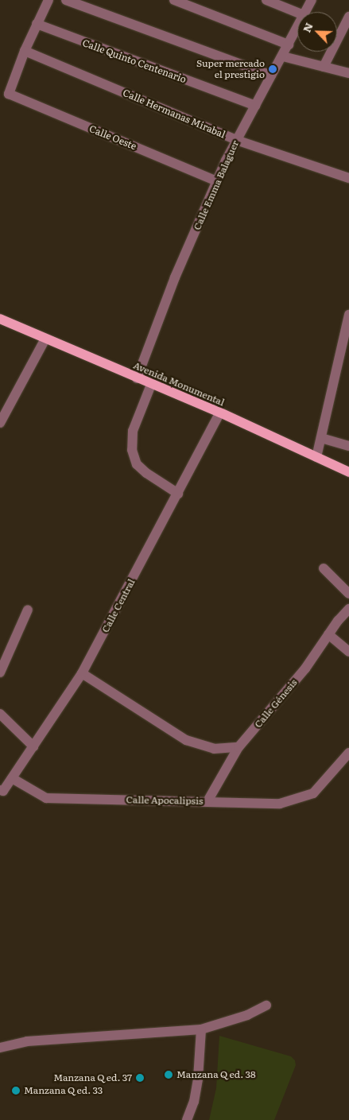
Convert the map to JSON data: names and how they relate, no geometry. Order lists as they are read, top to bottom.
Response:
{
  "streets": {
    "main road": ["Avenida Monumental"],
    "street": [
      "Calle Quinto Centenario",
      "Calle Hermanas Mirabal",
      "Calle Oeste",
      "Calle Emma Balaguer",
      "Calle Central",
      "Calle Génesis",
      "Calle Apocalipsis"
    ]
  },
  "crossings": [
    ["Calle Quinto Centenario", "Calle Emma Balaguer"],
    ["Calle Hermanas Mirabal", "Calle Oeste"],
    ["Calle Hermanas Mirabal", "Calle Emma Balaguer"],
    ["Calle Oeste", "Calle Emma Balaguer"],
    ["Calle Emma Balaguer", "Avenida Monumental"],
    ["Avenida Monumental", "Calle Central"],
    ["Calle Central", "Calle Apocalipsis"],
    ["Calle Génesis", "Calle Apocalipsis"]
  ],
  "places": [
    "Super mercado el prestigio",
    "Manzana Q ed. 38",
    "Manzana Q ed. 37",
    "Manzana Q ed. 33"
  ],
  "north": "top left"
}
